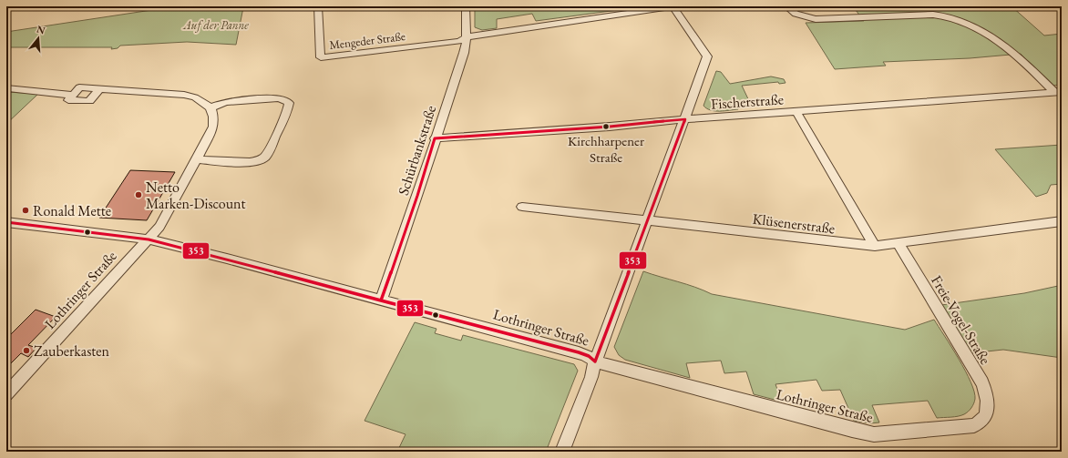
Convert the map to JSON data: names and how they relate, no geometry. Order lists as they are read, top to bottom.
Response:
{
  "streets": {
    "street": [
      "Mengeder Straße",
      "Fischerstraße",
      "Schürbankstraße",
      "Klüsenerstraße",
      "Lothringer Straße",
      "Freie-Vogel-Straße"
    ]
  },
  "crossings": [
    ["Mengeder Straße", "Schürbankstraße"],
    ["Fischerstraße", "Schürbankstraße"],
    ["Schürbankstraße", "Lothringer Straße"],
    ["Klüsenerstraße", "Freie-Vogel-Straße"],
    ["Lothringer Straße", "Freie-Vogel-Straße"]
  ],
  "parks": ["Auf der Panne"],
  "places": [
    "Kirchharpener Straße",
    "Netto Marken-Discount",
    "Ronald Mette",
    "Zauberkasten"
  ],
  "lines": ["transit line 353"],
  "north": "top"
}
